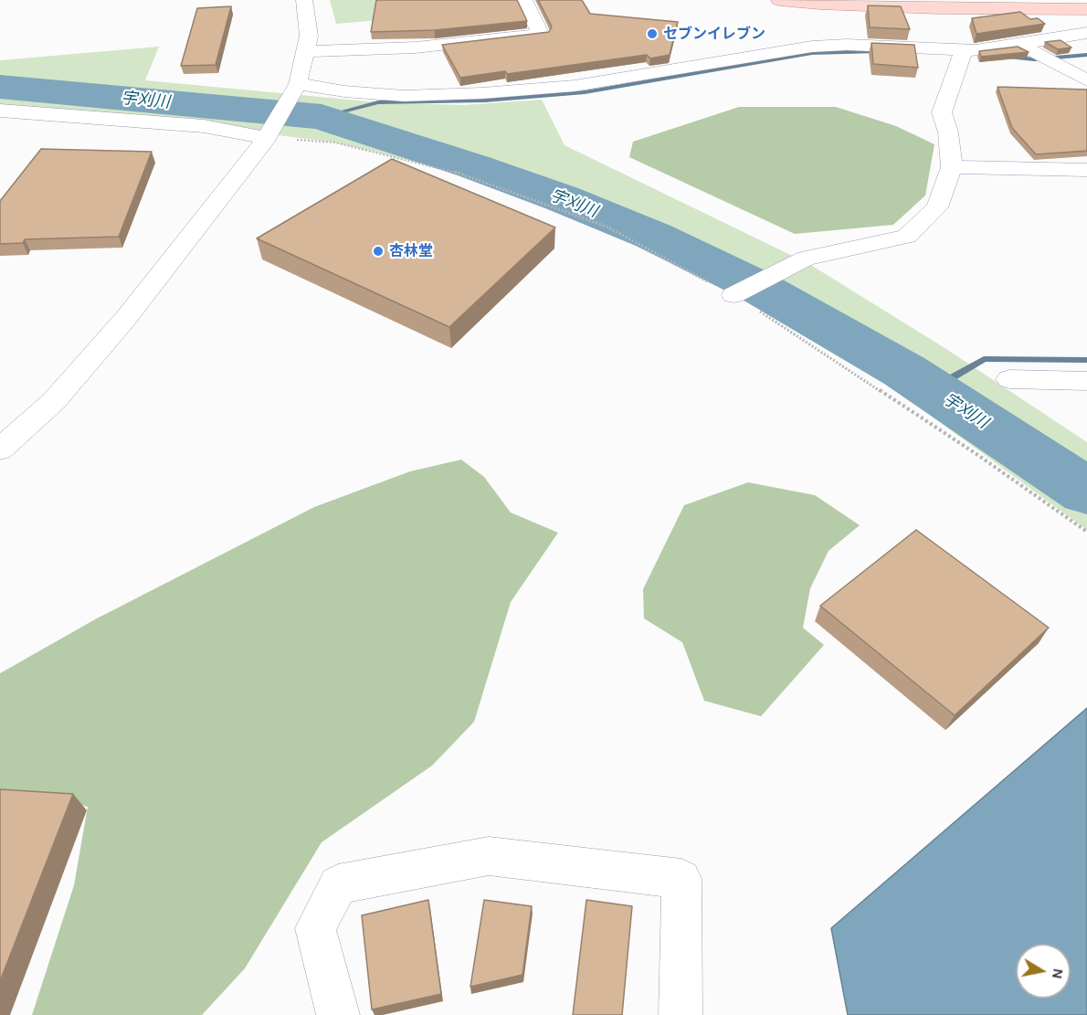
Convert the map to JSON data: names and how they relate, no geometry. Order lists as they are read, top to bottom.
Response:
{
  "water": ["宇刈川"],
  "places": ["セブンイレブン", "杏林堂"],
  "north": "right"
}
